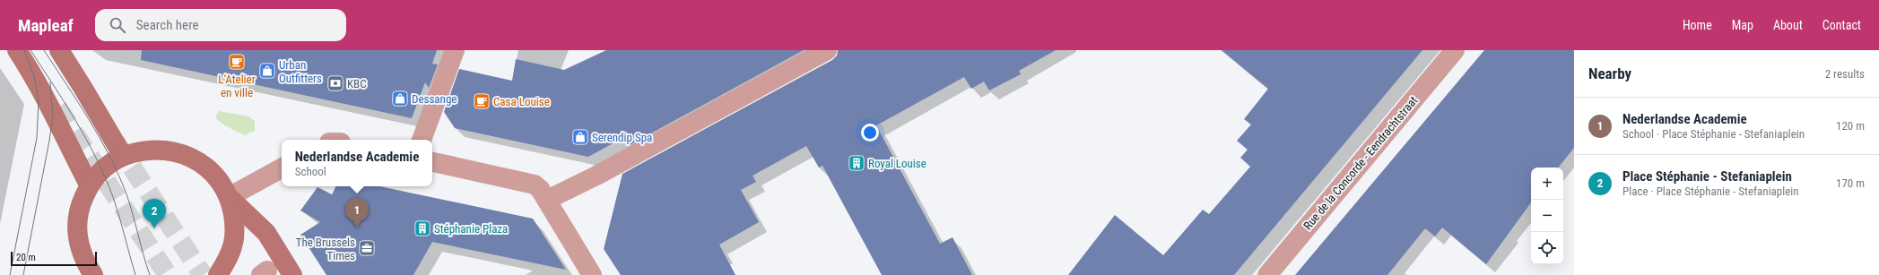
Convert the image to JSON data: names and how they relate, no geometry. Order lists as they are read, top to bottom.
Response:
{
  "streets": {
    "street": ["Rue de la Concorde - Eendrachtstraat"]
  },
  "places": {
    "cafe": ["L‘Atelier en ville", "Casa Louise"],
    "shop": ["Urban Outfitters", "Dessange", "Serendip Spa"],
    "bank": ["KBC"],
    "building": ["Royal Louise", "Stéphanie Plaza"],
    "office": ["The Brussels Times"]
  },
  "scale_bar": "20 m",
  "page": {
    "header": "Mapleaf",
    "search": "Search here",
    "nav": [
      "Home",
      "Map",
      "About",
      "Contact"
    ],
    "heading": ["Nearby", "2 results"],
    "list": [
      {
        "mark": "1",
        "name": "Nederlandse Academie",
        "note": "School · Place Stéphanie - Stefaniaplein",
        "value": "120 m"
      },
      {
        "mark": "2",
        "name": "Place Stéphanie - Stefaniaplein",
        "note": "Place · Place Stéphanie - Stefaniaplein",
        "value": "170 m"
      }
    ],
    "popup": ["Nederlandse Academie", "School"],
    "map_buttons": ["+", "−"],
    "pins": ["1", "2"],
    "scale": "20 m"
  }
}
